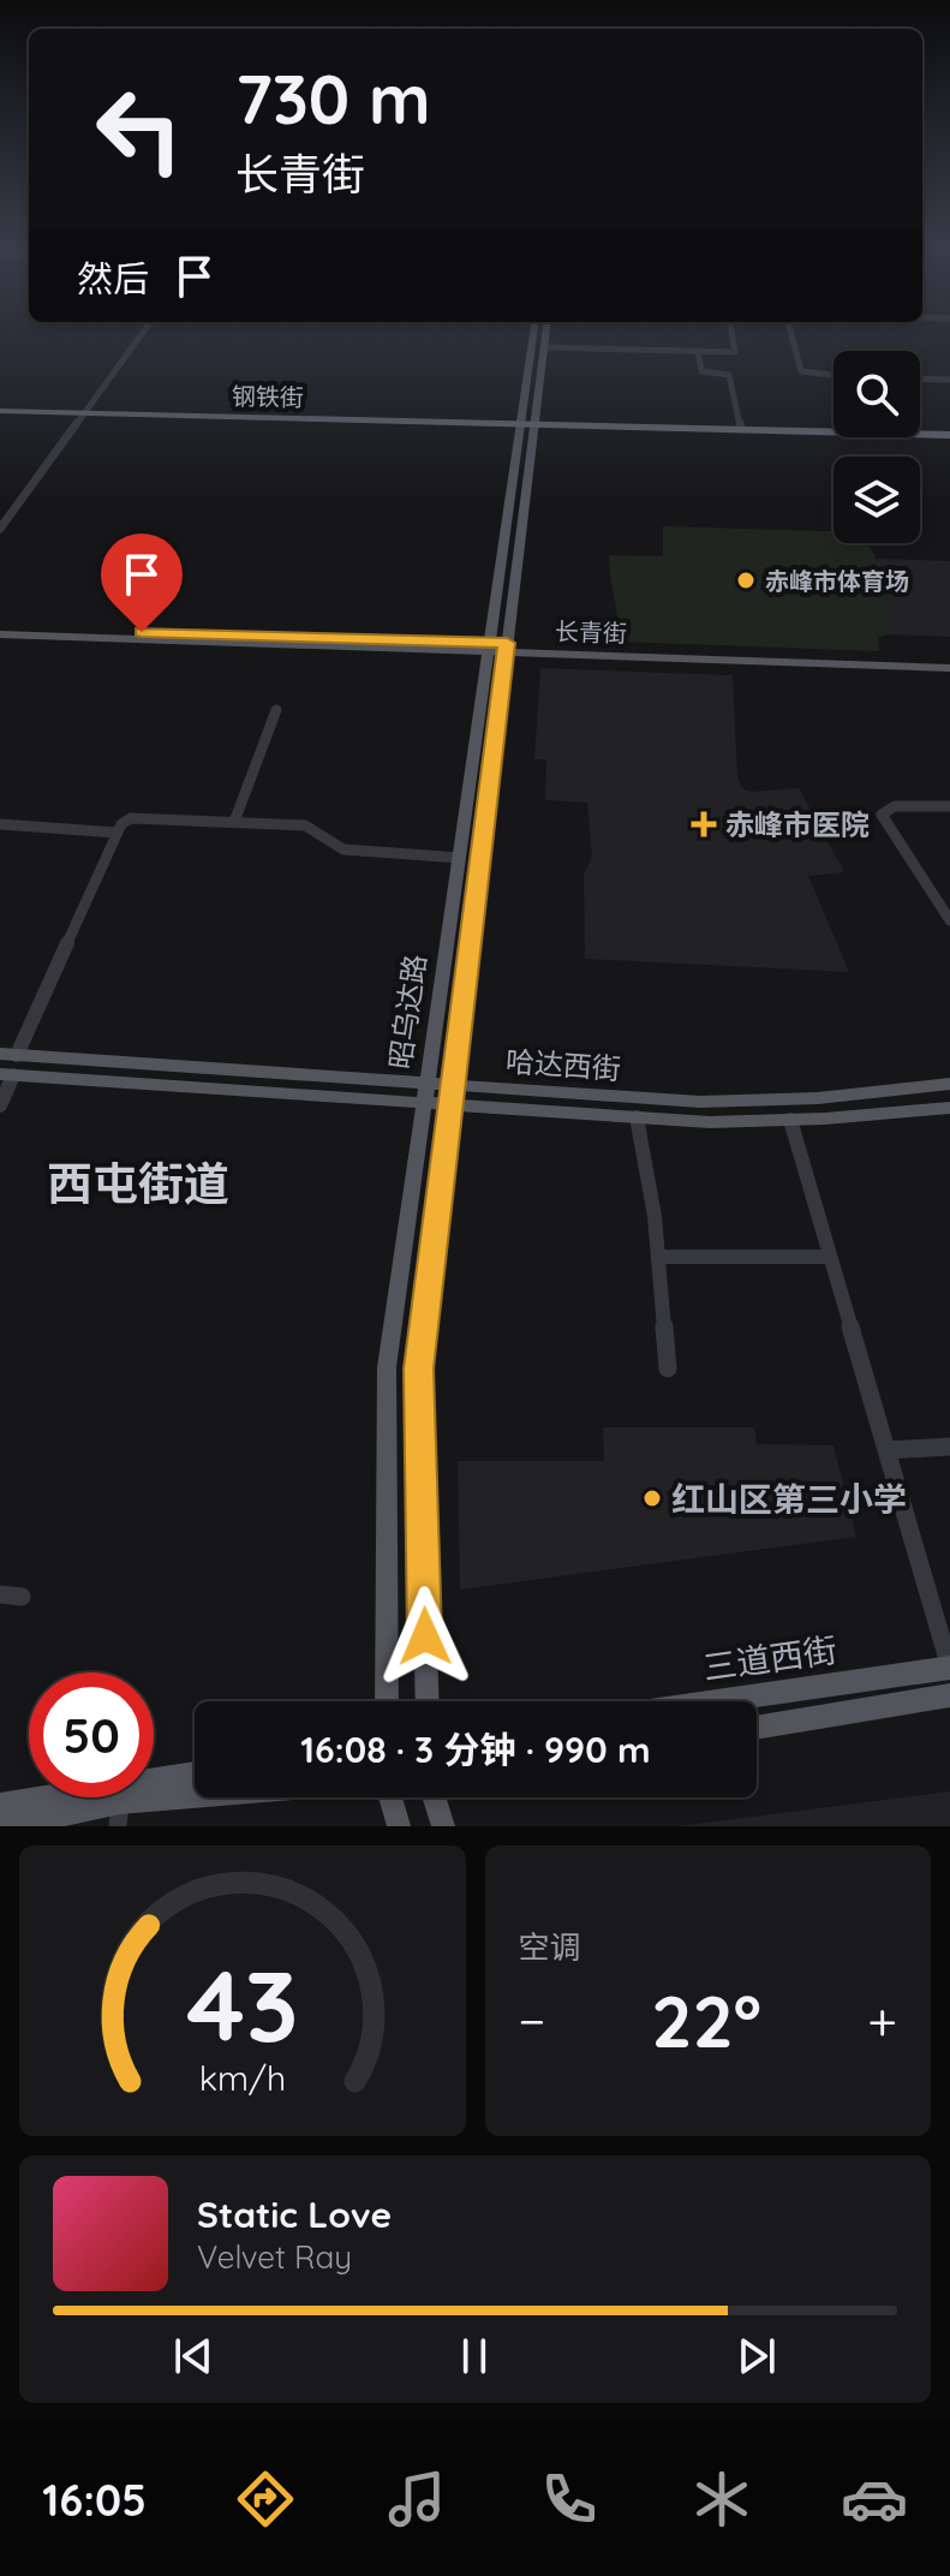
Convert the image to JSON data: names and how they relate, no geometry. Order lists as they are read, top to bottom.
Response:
{
  "streets": {
    "highway": ["钢铁街"],
    "main road": [
      "长青街",
      "昭乌达路",
      "哈达西街",
      "三道西街"
    ]
  },
  "crossings": [
    ["钢铁街", "昭乌达路"],
    ["长青街", "昭乌达路"],
    ["昭乌达路", "哈达西街"]
  ],
  "districts": ["西屯街道"],
  "places": {
    "other": ["赤峰市体育场", "红山区第三小学"],
    "health": ["赤峰市医院"]
  },
  "page": {
    "turn": ["730 m", "长青街"],
    "then": "然后",
    "limit": "50",
    "trip": "16:08 · 3 分钟 · 990 m",
    "tile": "空调",
    "heat": ["−", "22°", "+"],
    "song": ["Static Love", "Velvet Ray"],
    "tabs": "16:05",
    "gauge": ["43", "km/h"]
  }
}
